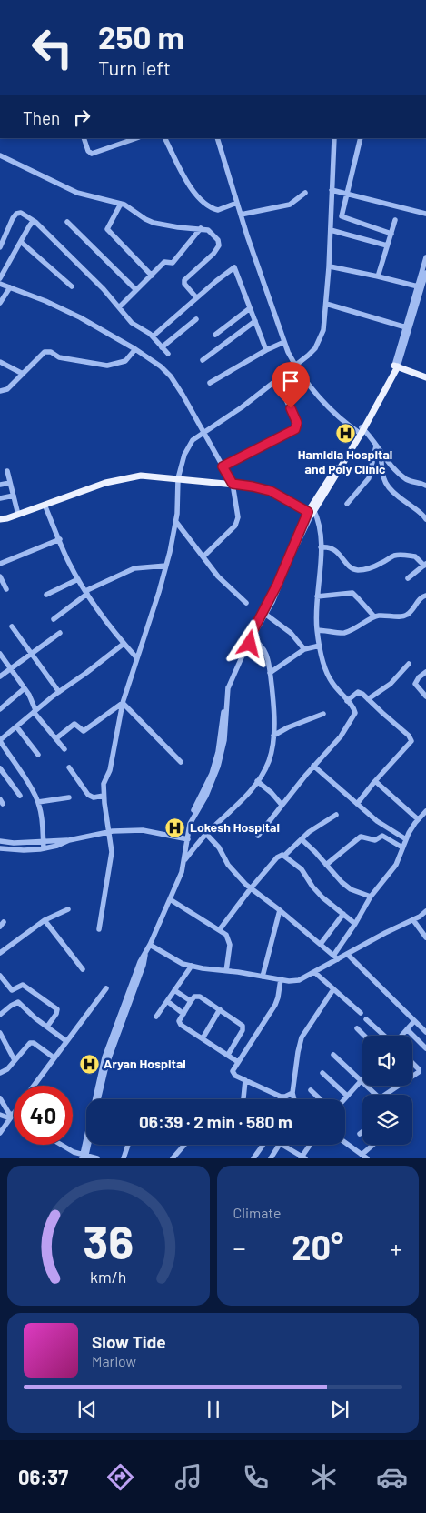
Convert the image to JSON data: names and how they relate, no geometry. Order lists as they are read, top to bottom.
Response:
{
  "places": {
    "hospital": ["Hamidia Hospital and Poly Clinic", "Lokesh Hospital", "Aryan Hospital"]
  },
  "page": {
    "turn": ["250 m", "Turn left"],
    "then": "Then",
    "limit": "40",
    "trip": "06:39 · 2 min · 580 m",
    "tile": "Climate",
    "heat": ["−", "20°", "+"],
    "song": ["Slow Tide", "Marlow"],
    "tabs": "06:37",
    "gauge": ["36", "km/h"]
  }
}
